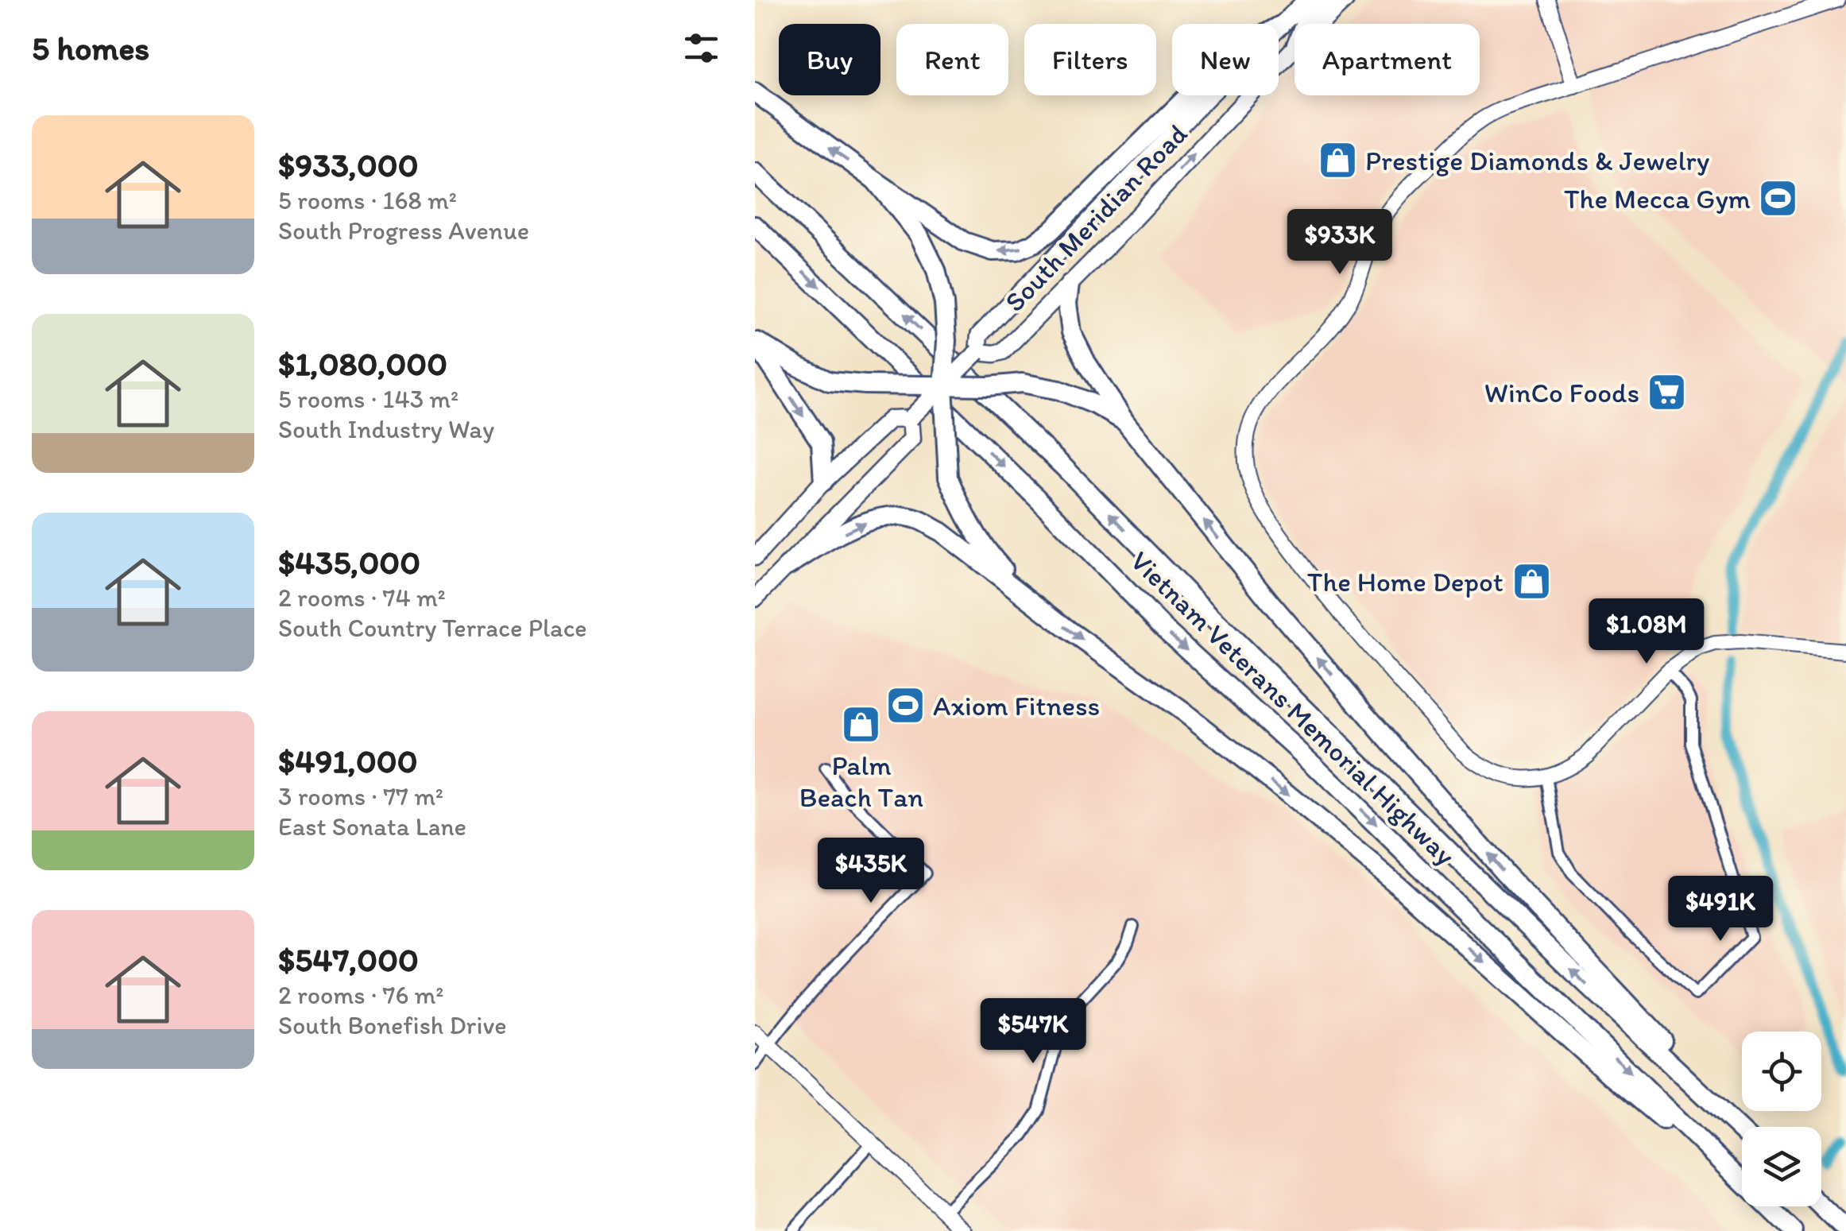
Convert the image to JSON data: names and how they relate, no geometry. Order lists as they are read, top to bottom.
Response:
{
  "streets": {
    "highway": ["Vietnam Veterans Memorial Highway"],
    "main road": ["South Meridian Road"]
  },
  "places": {
    "shop": ["Prestige Diamonds & Jewelry", "The Home Depot", "Palm Beach Tan"],
    "sports": ["The Mecca Gym", "Axiom Fitness"],
    "supermarket": ["WinCo Foods"]
  },
  "page": {
    "heading": "5 homes",
    "chip": [
      "Buy",
      "Rent",
      "Filters",
      "New",
      "Apartment"
    ],
    "list": [
      {
        "name": "$933,000",
        "note": "5 rooms · 168 m² · South Progress Avenue"
      },
      {
        "name": "$1,080,000",
        "note": "5 rooms · 143 m² · South Industry Way"
      },
      {
        "name": "$435,000",
        "note": "2 rooms · 74 m² · South Country Terrace Place"
      },
      {
        "name": "$491,000",
        "note": "3 rooms · 77 m² · East Sonata Lane"
      },
      {
        "name": "$547,000",
        "note": "2 rooms · 76 m² · South Bonefish Drive"
      }
    ],
    "price": [
      "$933K",
      "$1.08M",
      "$435K",
      "$491K",
      "$547K"
    ]
  }
}
